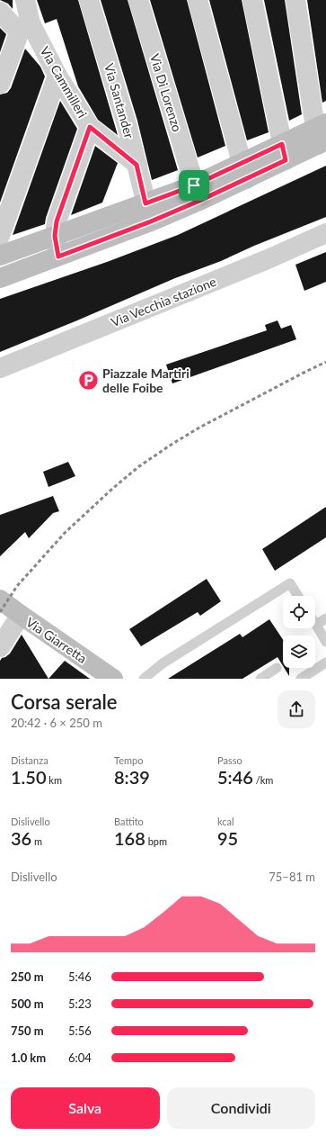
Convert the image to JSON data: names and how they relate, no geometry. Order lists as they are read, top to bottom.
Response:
{
  "streets": {
    "main road": ["Via Giarretta"],
    "street": [
      "Via Cammilleri",
      "Via Di Lorenzo",
      "Via Santander",
      "Via Vecchia stazione"
    ]
  },
  "crossings": [
    ["Via Cammilleri", "Via Santander"]
  ],
  "places": {
    "parking": ["Piazzale Martiri delle Foibe"]
  },
  "page": {
    "heading": ["Corsa serale", "20:42 · 6 × 250 m"],
    "stats": [
      ["Distanza", "1.50 km"],
      ["Tempo", "8:39"],
      ["Passo", "5:46 /km"],
      ["Dislivello", "36 m"],
      ["Battito", "168 bpm"],
      ["kcal", "95"]
    ],
    "chart": ["Dislivello", "75–81 m"],
    "list": [
      {
        "name": "250 m",
        "note": "5:46"
      },
      {
        "name": "500 m",
        "note": "5:23"
      },
      {
        "name": "750 m",
        "note": "5:56"
      },
      {
        "name": "1.0 km",
        "note": "6:04"
      }
    ],
    "buttons": ["Salva", "Condividi"]
  }
}
